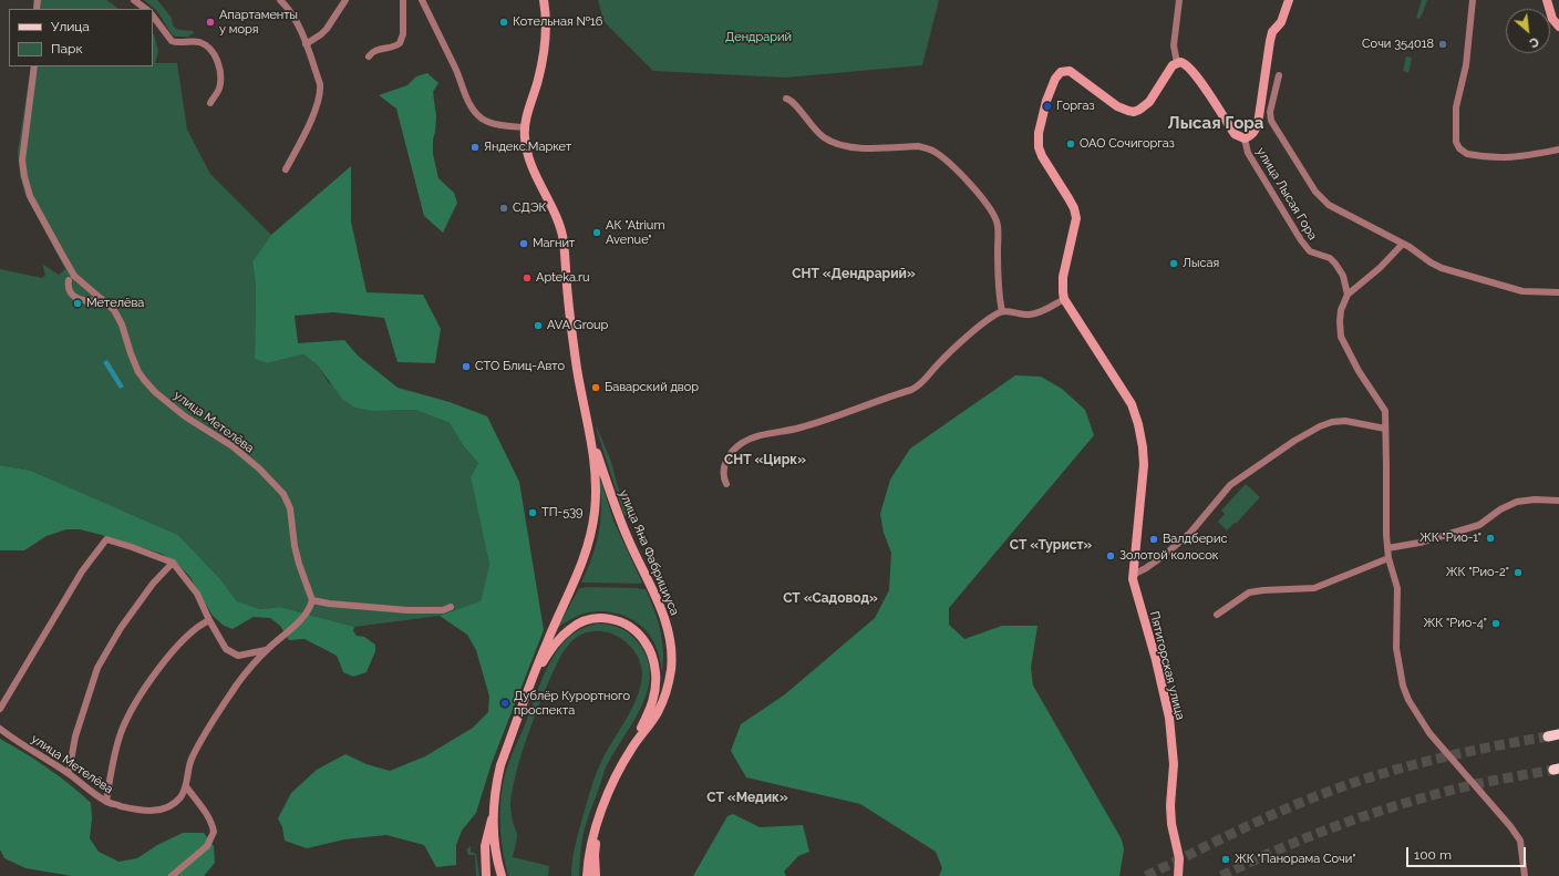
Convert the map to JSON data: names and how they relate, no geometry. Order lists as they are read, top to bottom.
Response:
{
  "streets": {
    "main road": ["улица Яна Фабрициуса", "Пятигорская улица"],
    "street": ["улица Лысая Гора", "улица Метелёва"]
  },
  "districts": [
    "Лысая Гора",
    "СНТ «Дендрарий»",
    "СНТ «Цирк»",
    "СТ «Турист»",
    "СТ «Садовод»",
    "СТ «Медик»"
  ],
  "parks": ["Дендрарий"],
  "places": [
    "Апартаменты у моря",
    "Котельная №16",
    "Сочи 354018",
    "Горгаз",
    "ОАО Сочигоргаз",
    "Яндекс.Маркет",
    "СДЭК",
    "АК \"Atrium Avenue\"",
    "Магнит",
    "Лысая",
    "Apteka.ru",
    "Метелёва",
    "AVA Group",
    "СТО Блиц-Авто",
    "Баварский двор",
    "ТП-539",
    "ЖК \"Рио-1\"",
    "Валдберис",
    "Золотой колосок",
    "ЖК \"Рио-2\"",
    "ЖК \"Рио-4\"",
    "Дублёр Курортного проспекта",
    "ЖК \"Панорама Сочи\""
  ],
  "legend": ["Улица", "Парк"],
  "scale_bar": "100 m",
  "north": "bottom right"
}
